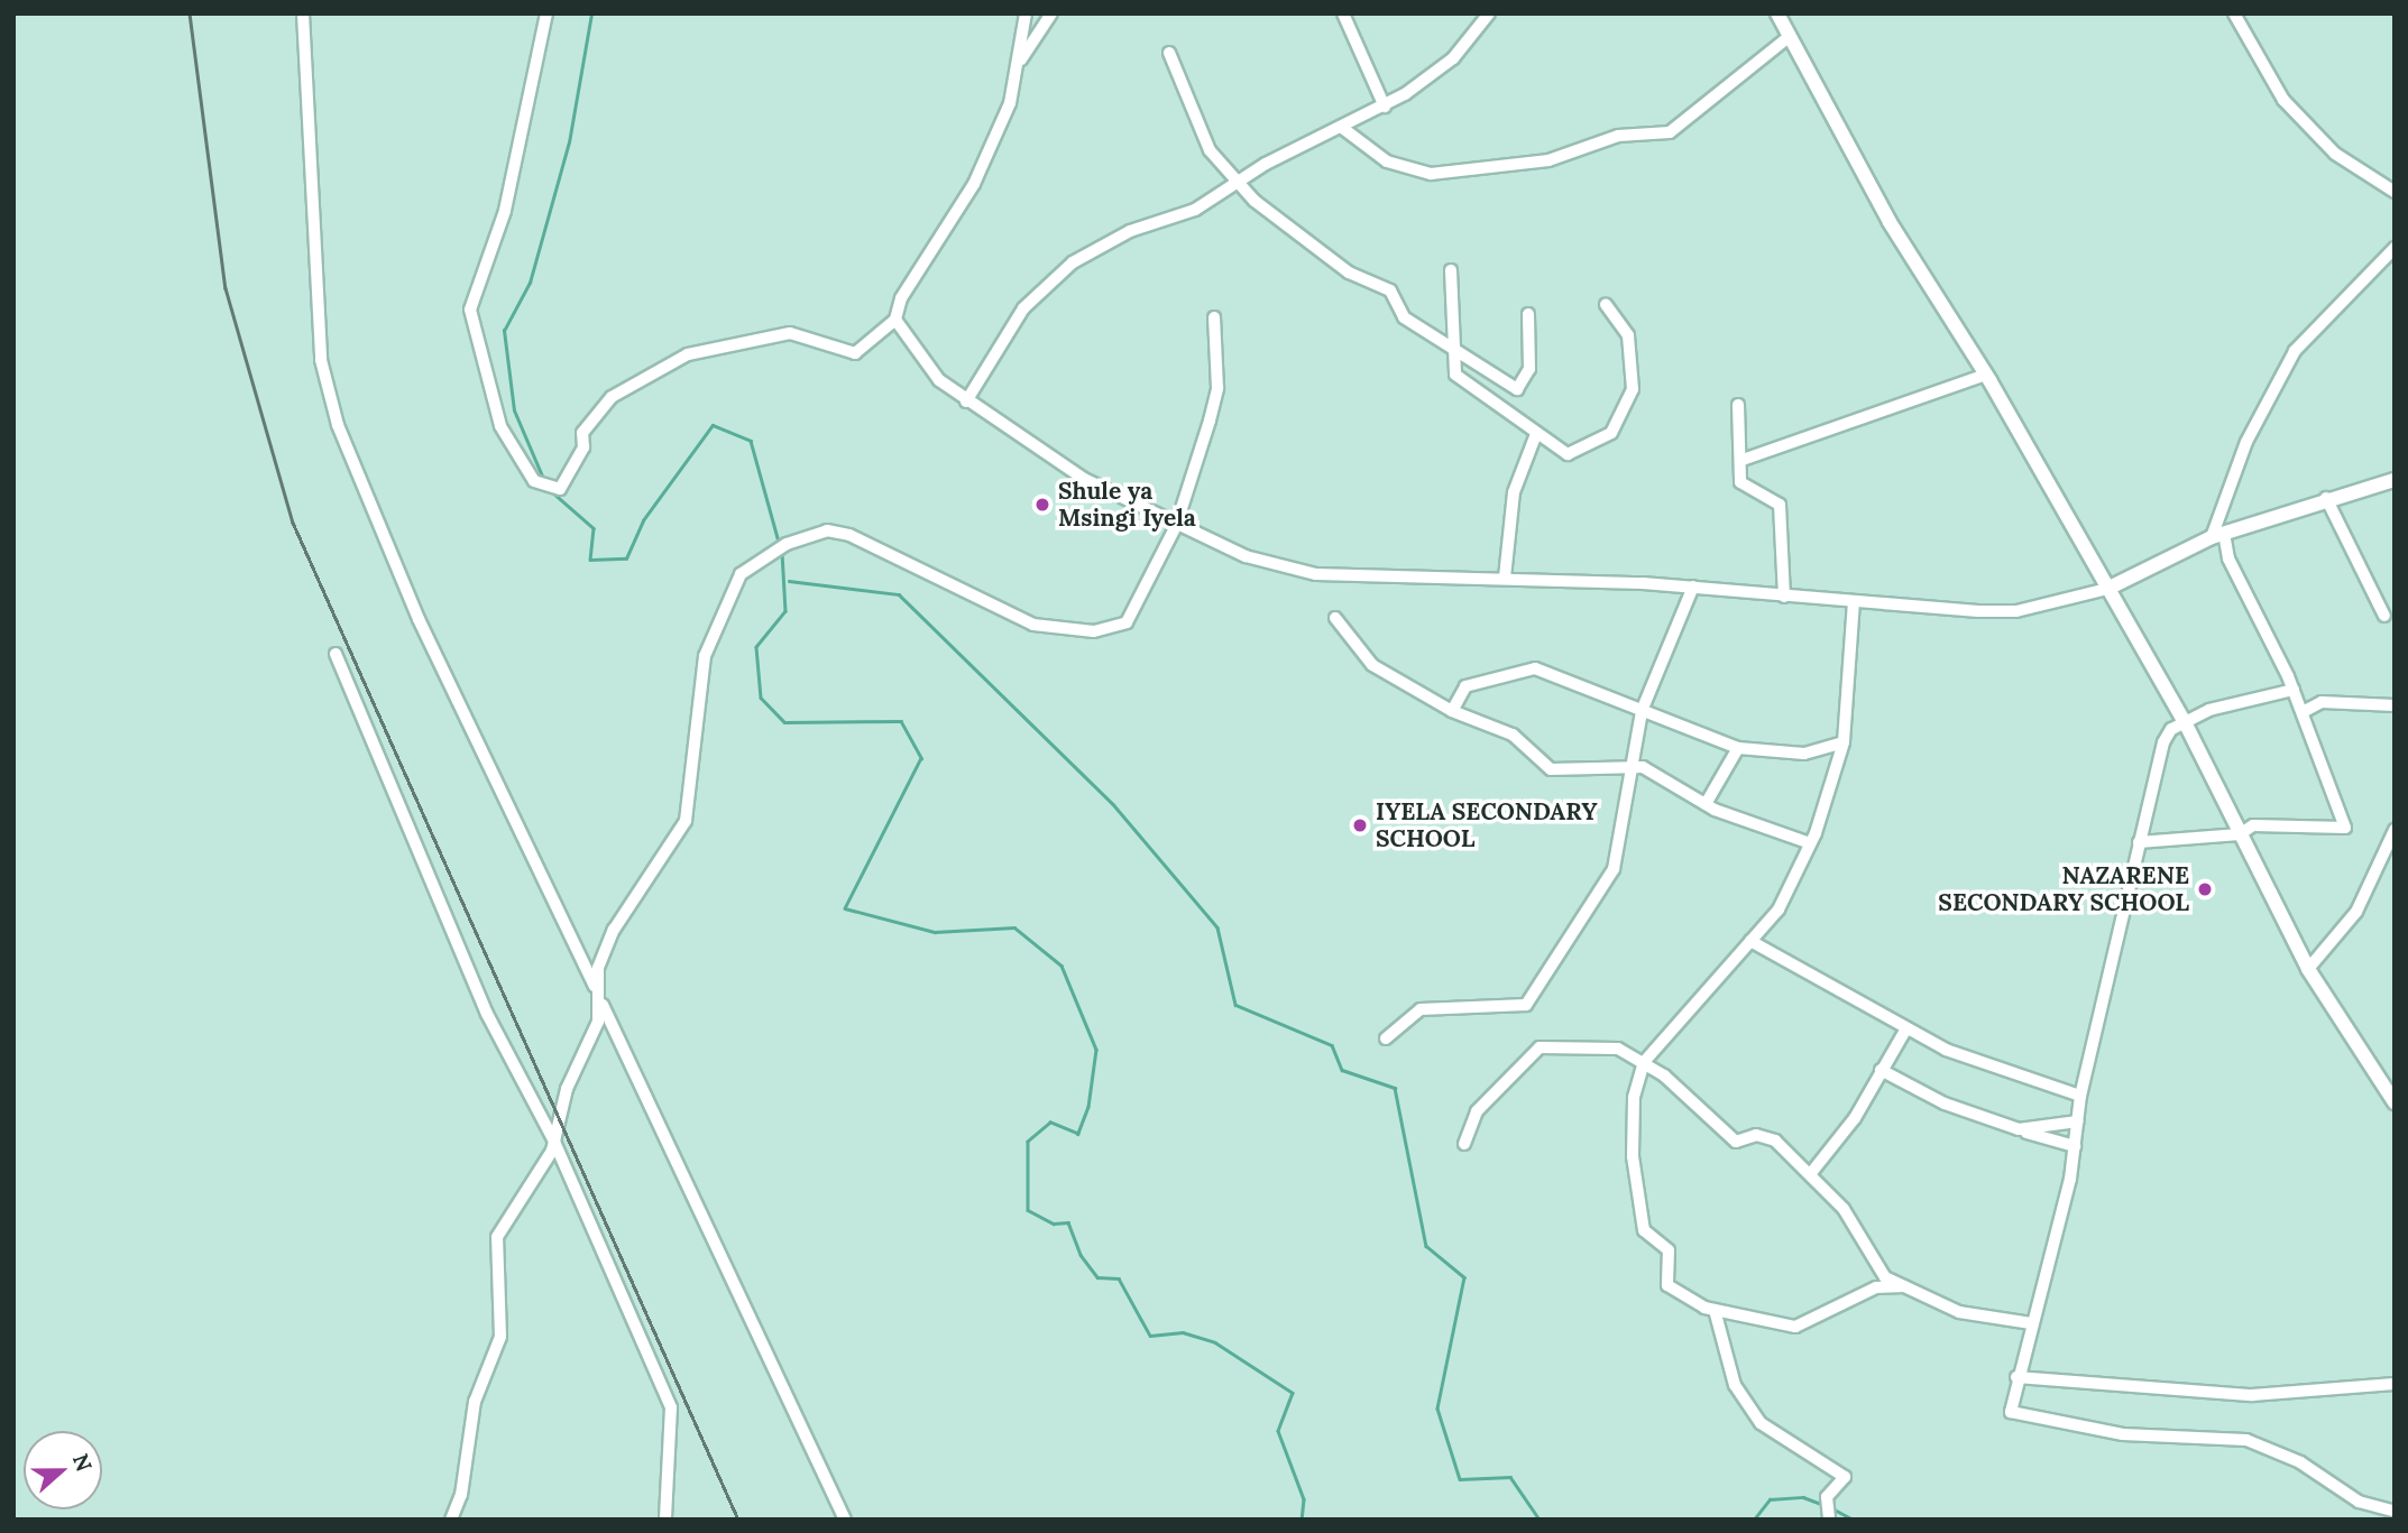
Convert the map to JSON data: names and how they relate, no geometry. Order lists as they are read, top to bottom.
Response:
{
  "places": ["Shule ya Msingi Iyela", "IYELA SECONDARY SCHOOL", "NAZARENE SECONDARY SCHOOL"],
  "north": "right"
}
